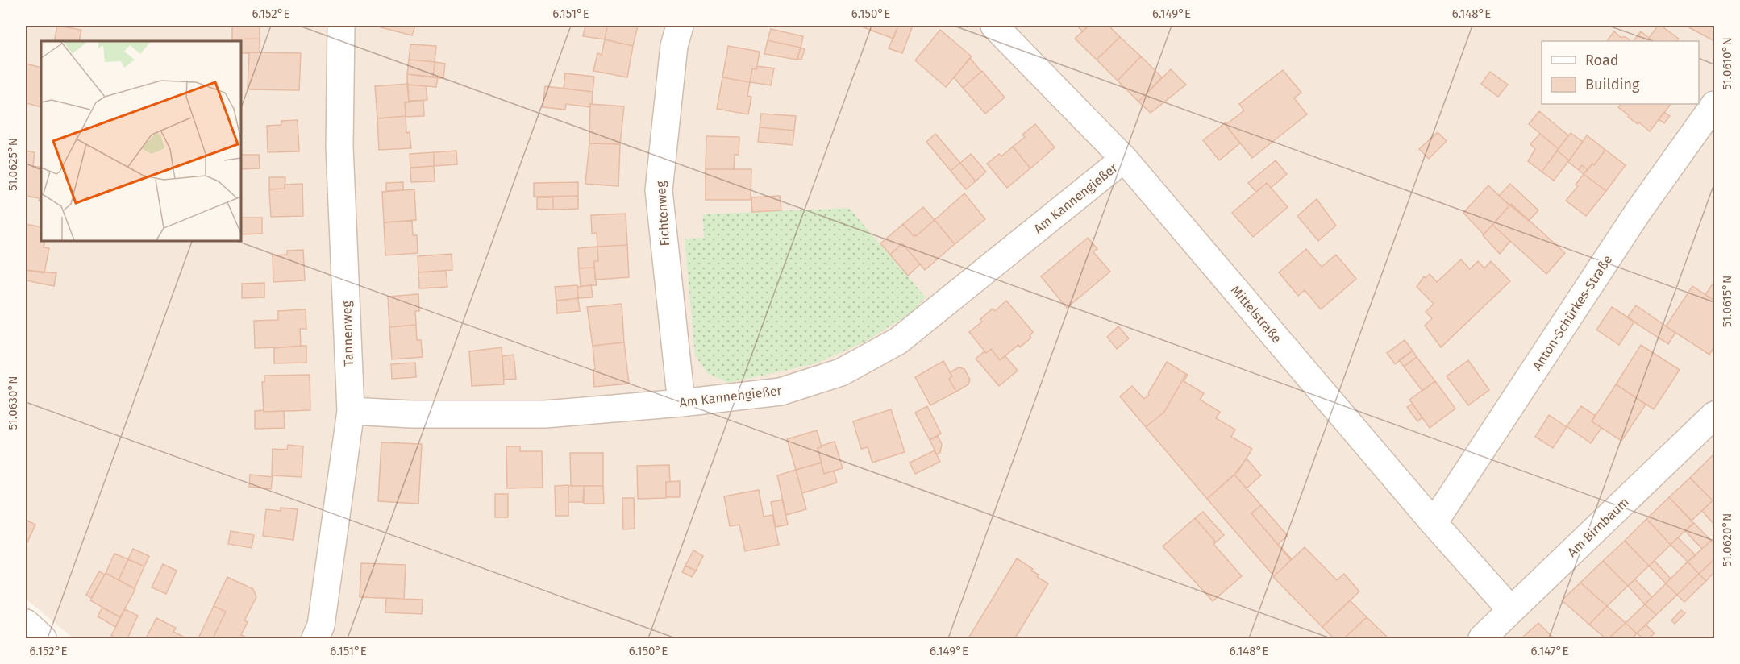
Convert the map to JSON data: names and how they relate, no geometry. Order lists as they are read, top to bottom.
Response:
{
  "streets": {
    "street": [
      "Am Kannengießer",
      "Fichtenweg",
      "Anton-Schürkes-Straße",
      "Mittelstraße",
      "Tannenweg",
      "Am Birnbaum"
    ]
  },
  "crossings": [
    ["Am Kannengießer", "Fichtenweg"],
    ["Am Kannengießer", "Mittelstraße"],
    ["Am Kannengießer", "Tannenweg"],
    ["Anton-Schürkes-Straße", "Mittelstraße"],
    ["Mittelstraße", "Am Birnbaum"]
  ],
  "legend": ["Road", "Building"],
  "coordinates": [
    "6.152°E",
    "6.151°E",
    "6.150°E",
    "6.149°E",
    "6.148°E",
    "51.0610°N",
    "51.0625°N",
    "51.0615°N",
    "51.0630°N",
    "51.0620°N",
    "6.147°E"
  ]
}
